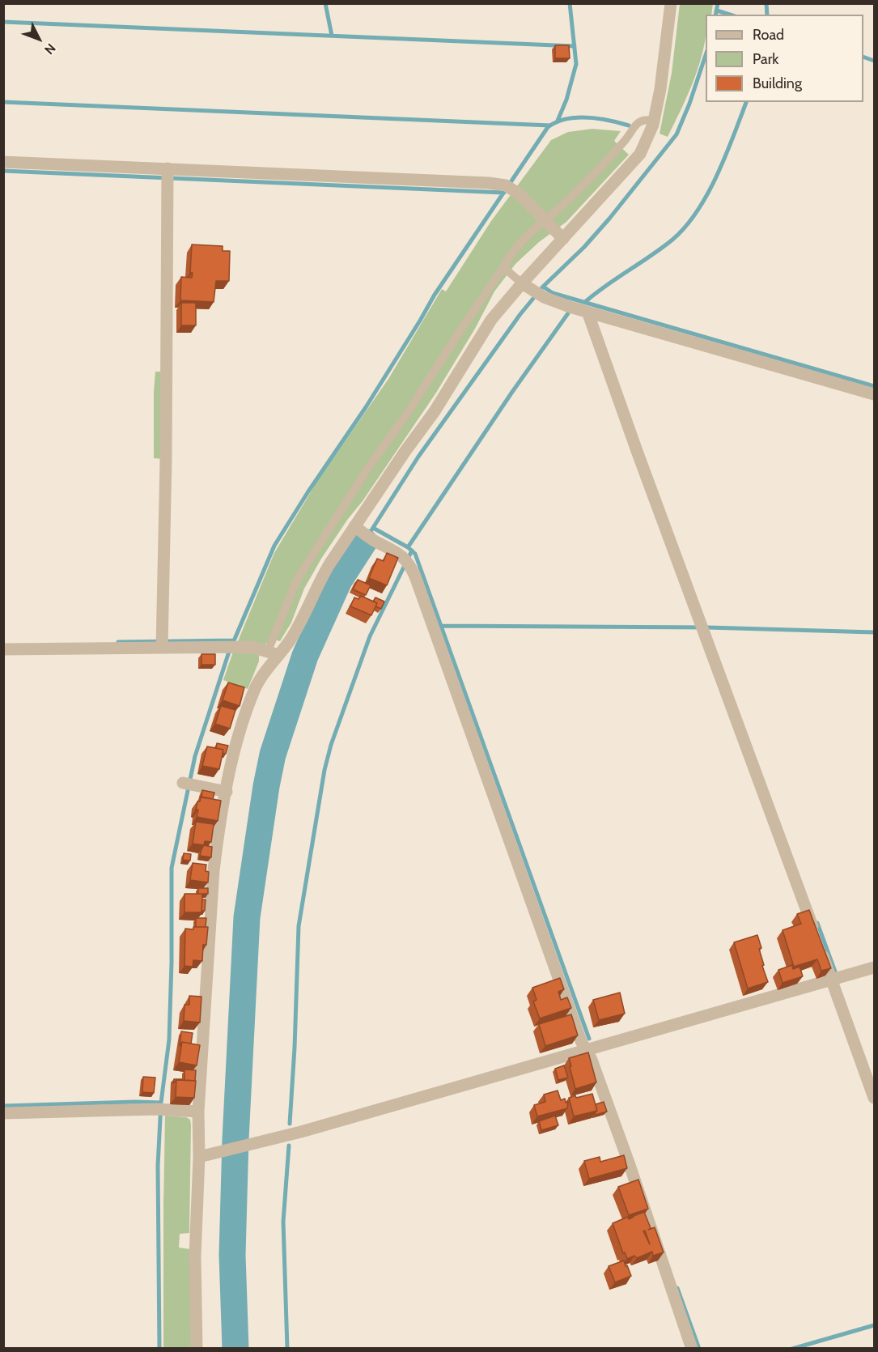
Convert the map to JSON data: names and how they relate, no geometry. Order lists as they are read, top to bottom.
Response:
{
  "legend": ["Road", "Park", "Building"],
  "north": "bottom right"
}
